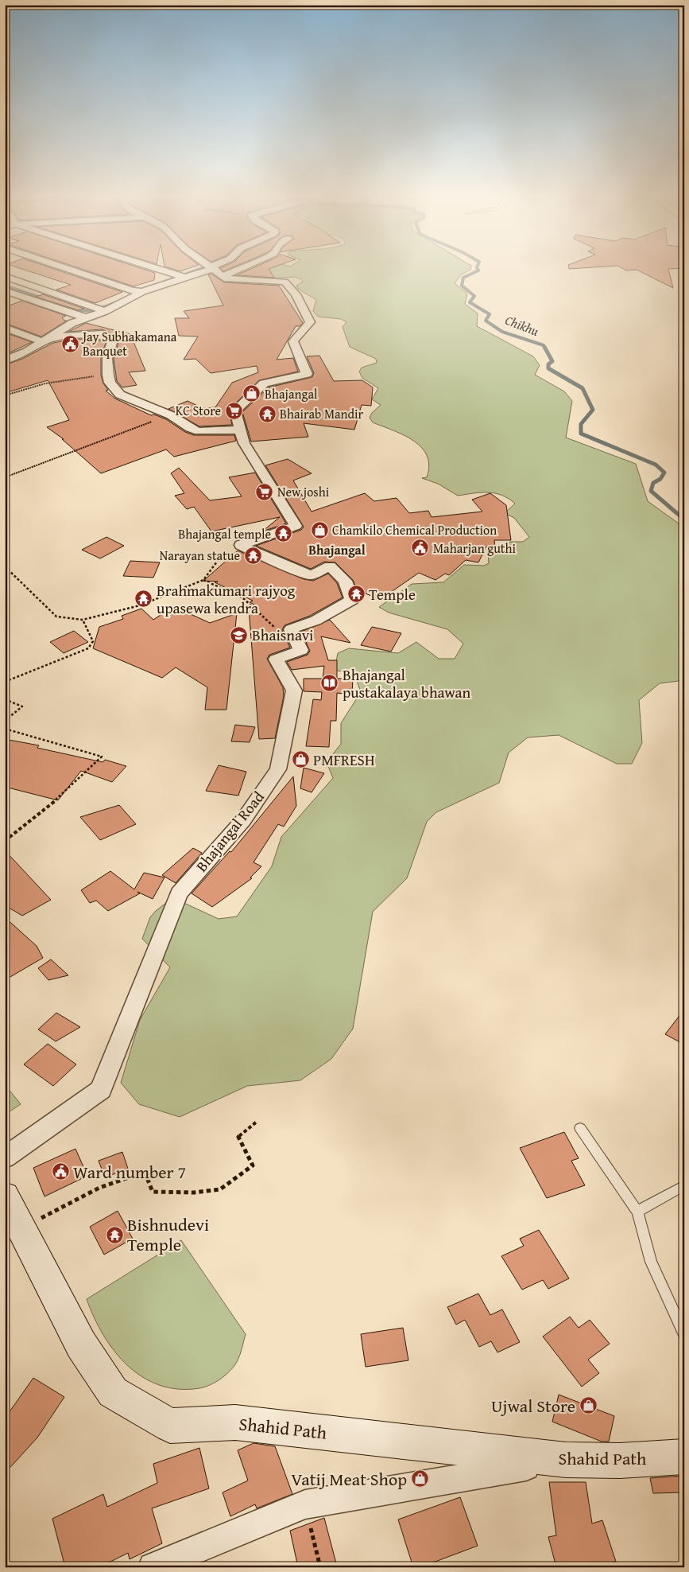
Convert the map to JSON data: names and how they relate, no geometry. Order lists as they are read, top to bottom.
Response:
{
  "streets": {
    "street": ["Bhajangal Road", "Shahid Path"]
  },
  "districts": ["Bhajangal"],
  "water": ["Chikhu"],
  "places": {
    "public building": ["Jay Subhakamana Banquet", "Maharjan guthi", "Ward number 7"],
    "shop": [
      "Bhajangal",
      "Chamkilo Chemical Production",
      "PMFRESH",
      "Ujwal Store",
      "Vatij Meat Shop"
    ],
    "supermarket": ["KC Store", "New joshi"],
    "temple": [
      "Bhairab Mandir",
      "Bhajangal temple",
      "Narayan statue",
      "Temple",
      "Brahmakumari rajyog upasewa kendra",
      "Bishnudevi Temple"
    ],
    "school or university": ["Bhaisnavi"],
    "library": ["Bhajangal pustakalaya bhawan"]
  }
}
